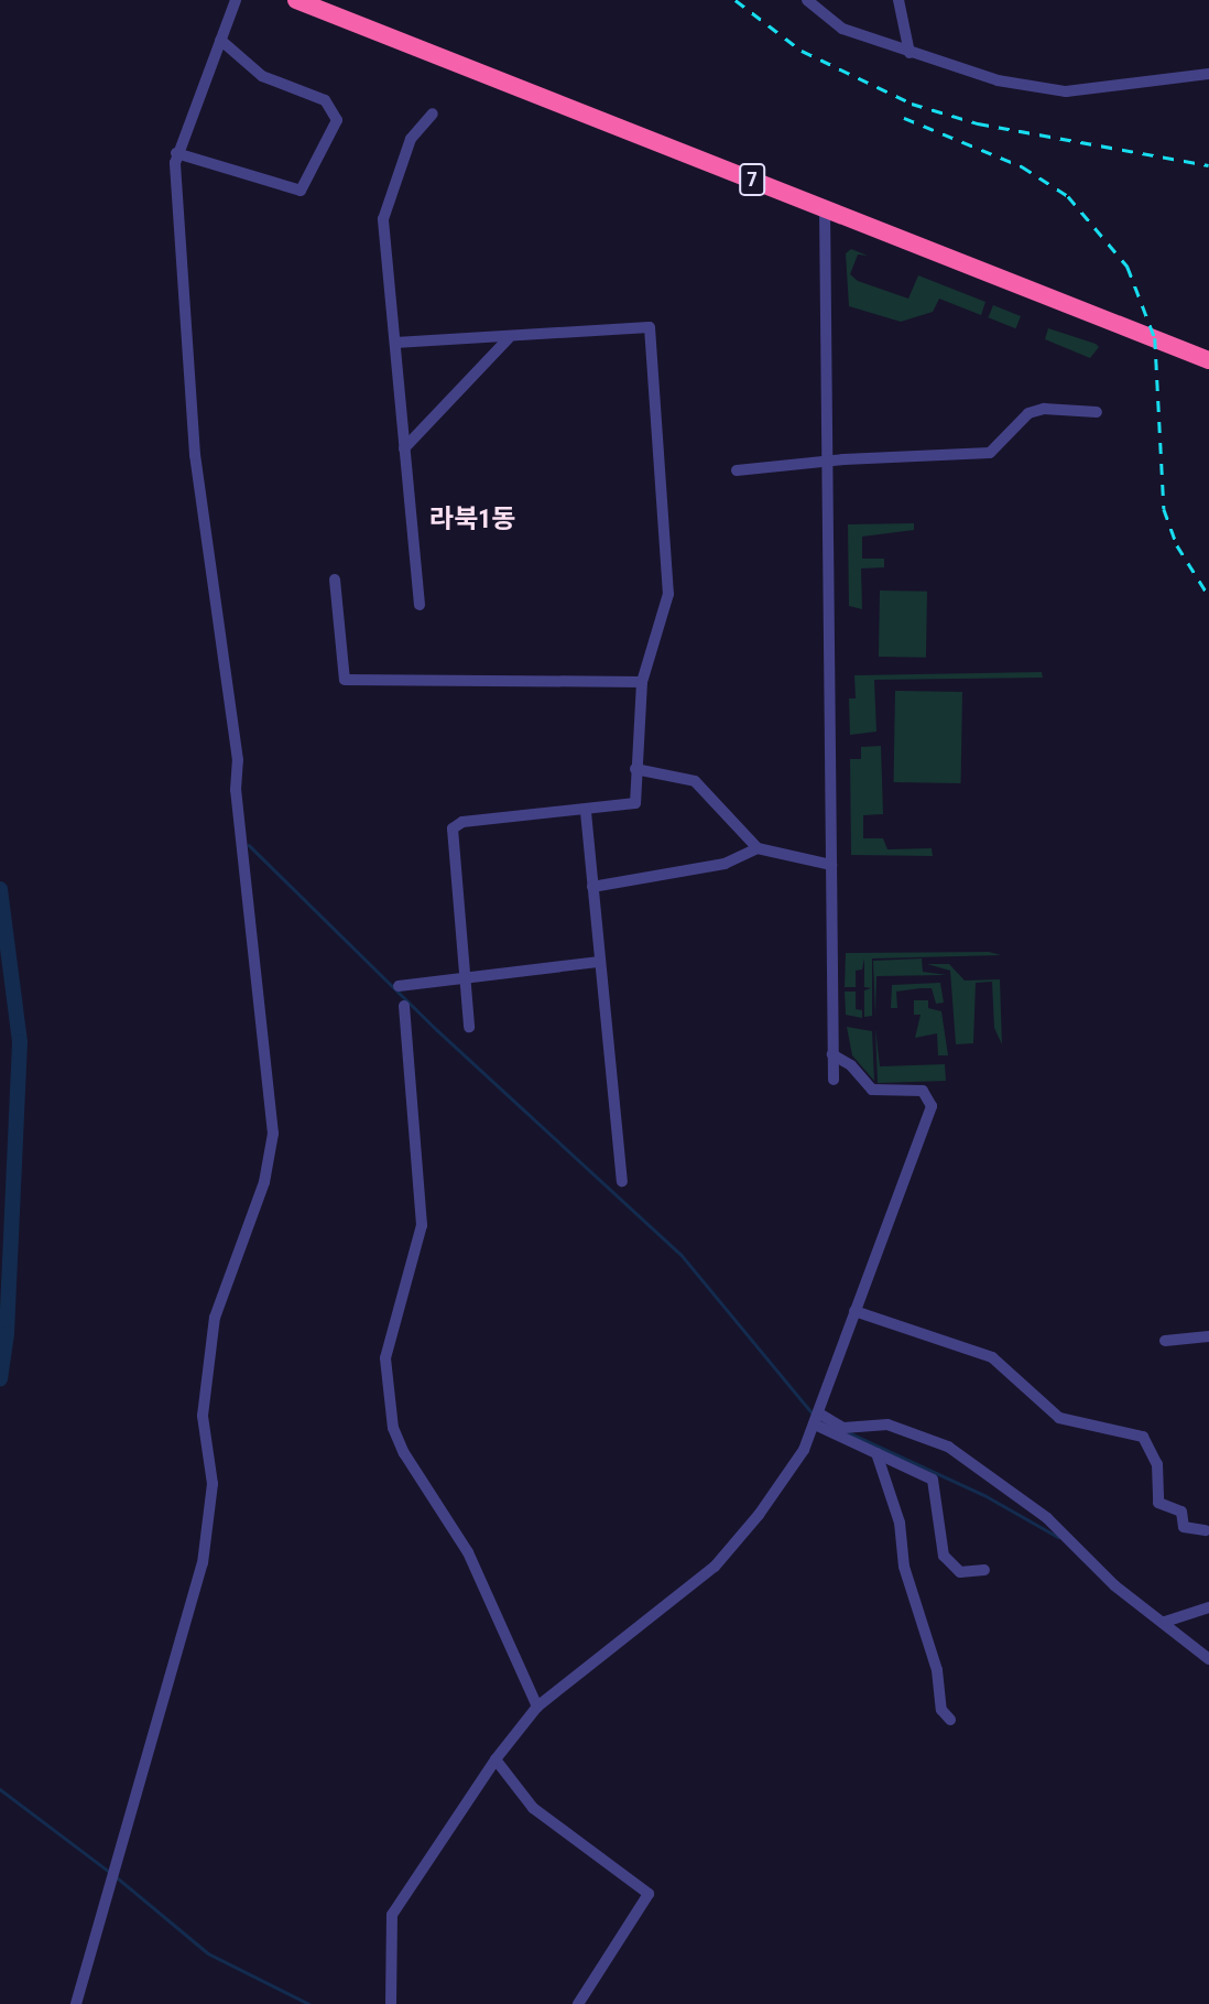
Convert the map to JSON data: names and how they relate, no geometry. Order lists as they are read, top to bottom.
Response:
{
  "streets": {
    "highway": ["7"]
  },
  "districts": ["라북1동"]
}
